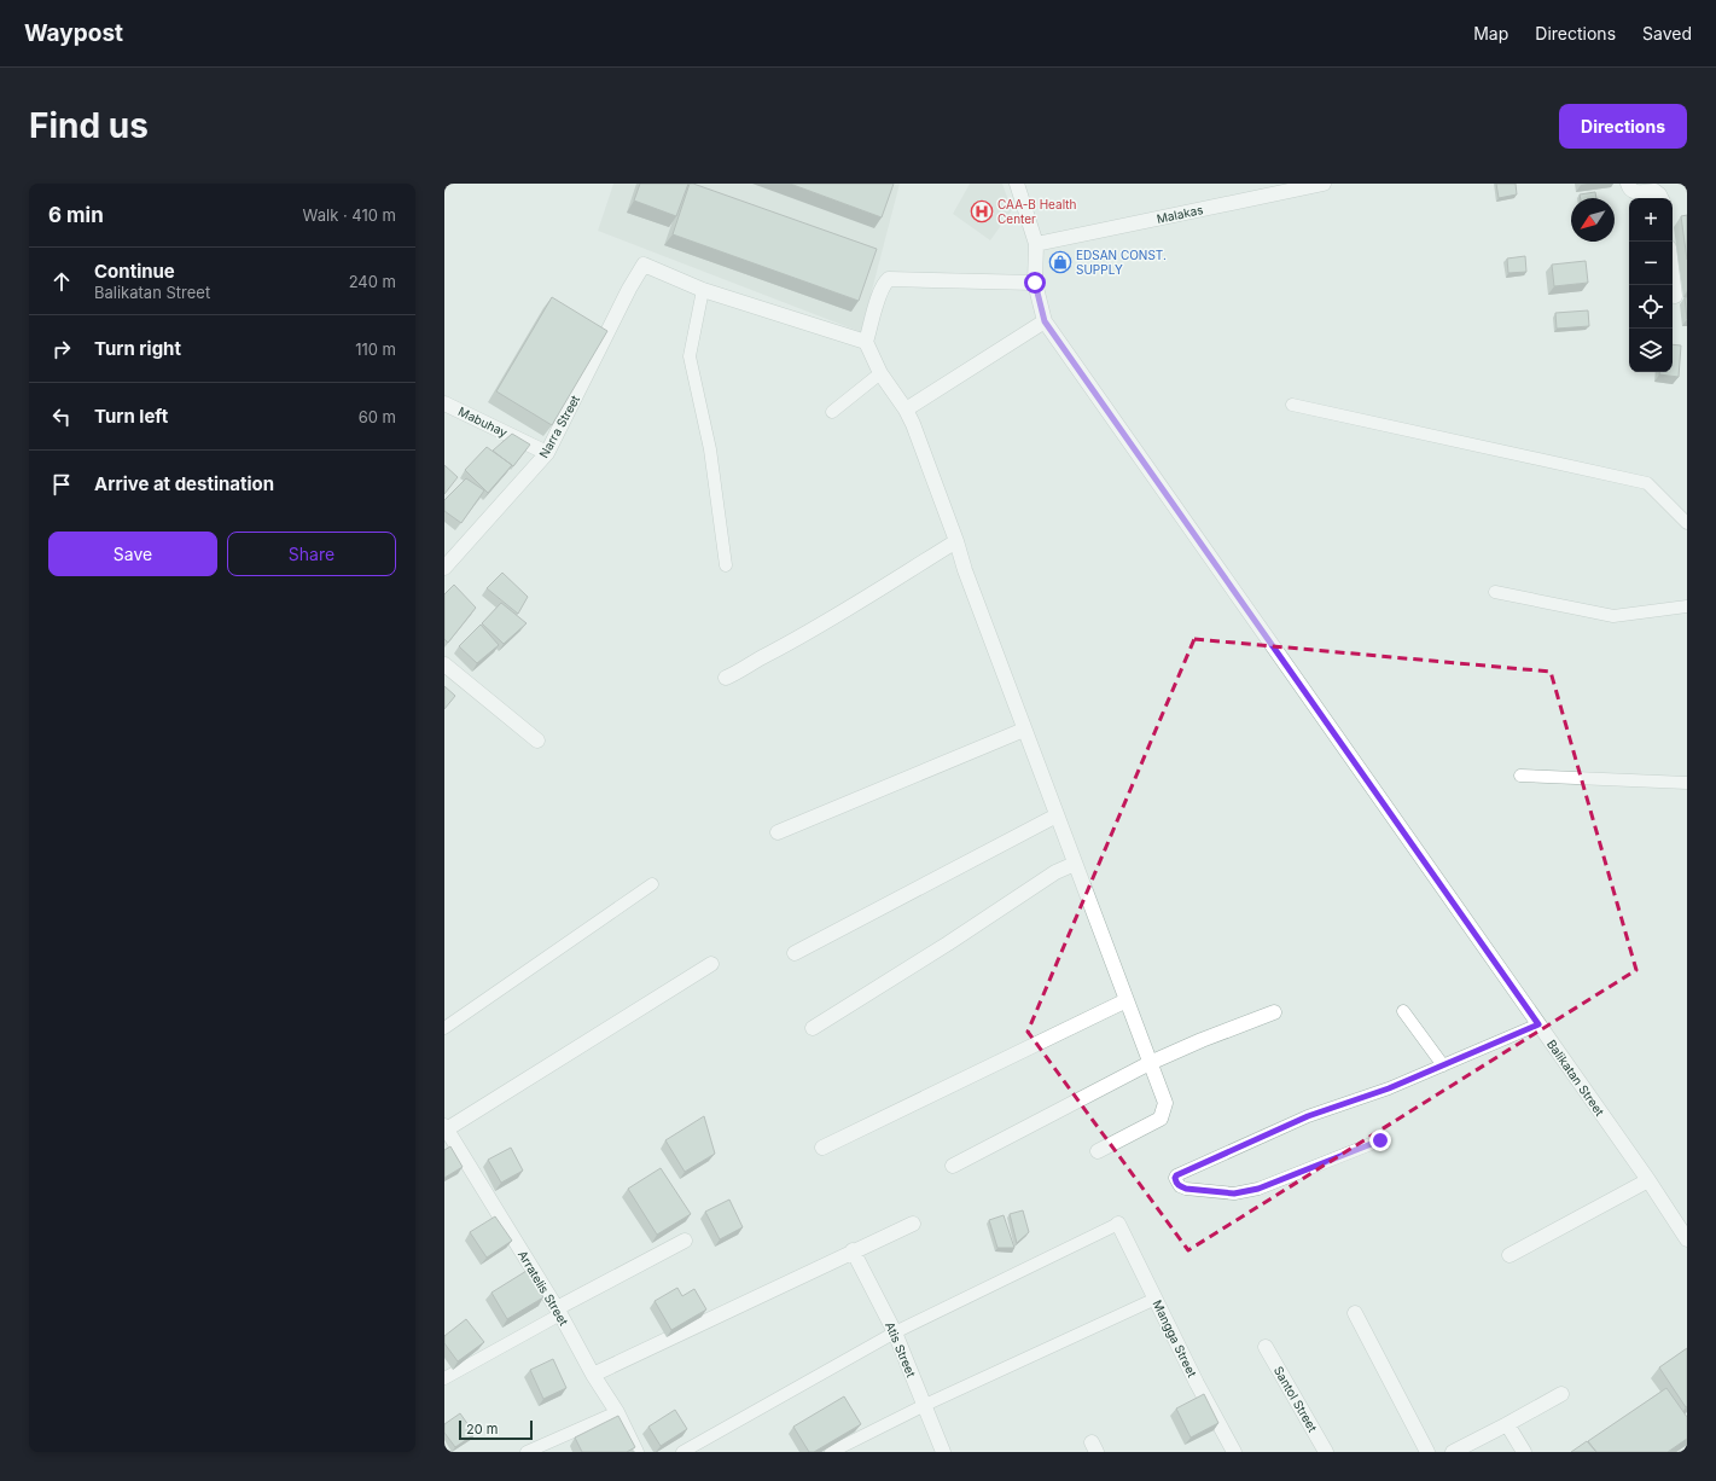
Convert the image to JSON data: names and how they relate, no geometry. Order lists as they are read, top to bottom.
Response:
{
  "streets": {
    "street": [
      "Malakas",
      "Mabuhay",
      "Narra Street",
      "Balikatan Street",
      "Arratelis Street",
      "Mangga Street",
      "Atis Street",
      "Santol Street"
    ]
  },
  "crossings": [
    ["Malakas", "Balikatan Street"],
    ["Mabuhay", "Narra Street"]
  ],
  "places": {
    "hospital": ["CAA-B Health Center"],
    "shop": ["EDSAN CONST. SUPPLY"]
  },
  "scale_bar": "20 m",
  "north": "bottom left",
  "page": {
    "header": "Waypost",
    "nav": ["Map", "Directions", "Saved"],
    "buttons": [
      "Directions",
      ["Save", "Share"]
    ],
    "title": "Find us",
    "heading": ["6 min", "Walk · 410 m"],
    "map_buttons": ["+", "−"],
    "list": [
      ["Continue", "Balikatan Street", "240 m"],
      ["Turn right", "110 m"],
      ["Turn left", "60 m"],
      "Arrive at destination"
    ],
    "scale": "20 m"
  }
}
